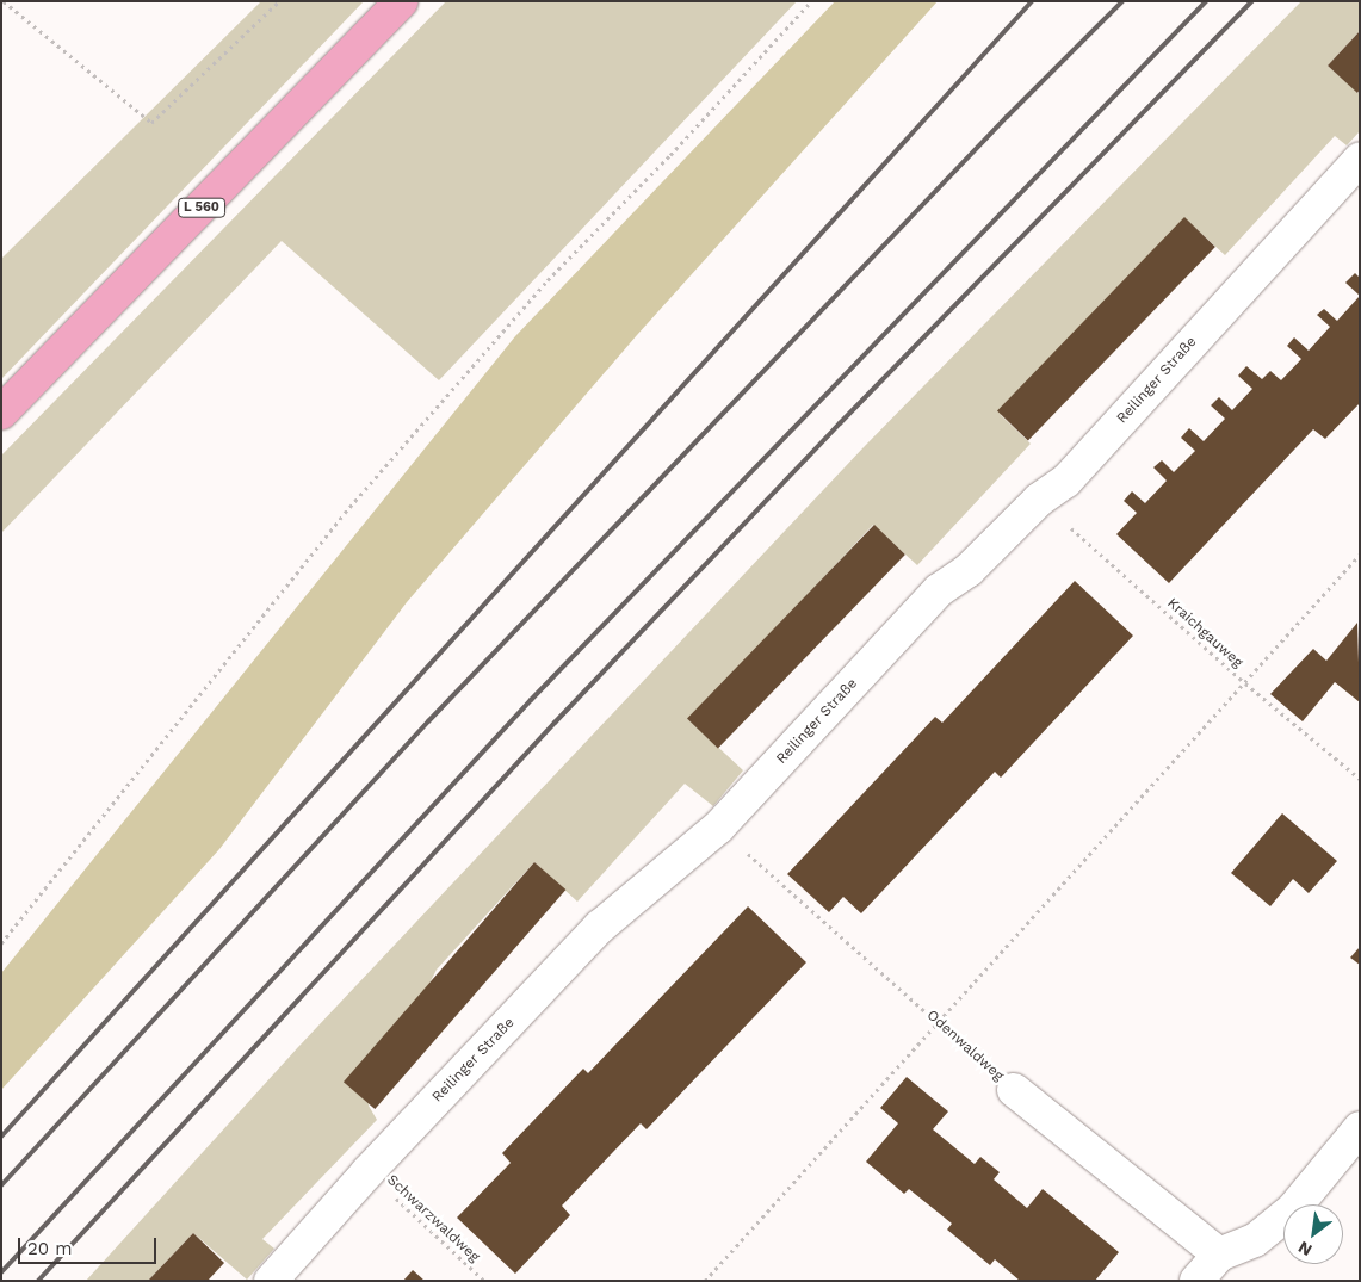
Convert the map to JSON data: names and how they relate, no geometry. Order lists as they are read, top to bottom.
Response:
{
  "streets": {
    "main road": ["L 560"],
    "street": ["Reilinger Straße", "Odenwaldweg"],
    "path": ["Kraichgauweg", "Schwarzwaldweg"]
  },
  "crossings": [
    ["Reilinger Straße", "Kraichgauweg"],
    ["Reilinger Straße", "Odenwaldweg"],
    ["Reilinger Straße", "Schwarzwaldweg"]
  ],
  "scale_bar": "20 m",
  "north": "bottom left"
}
